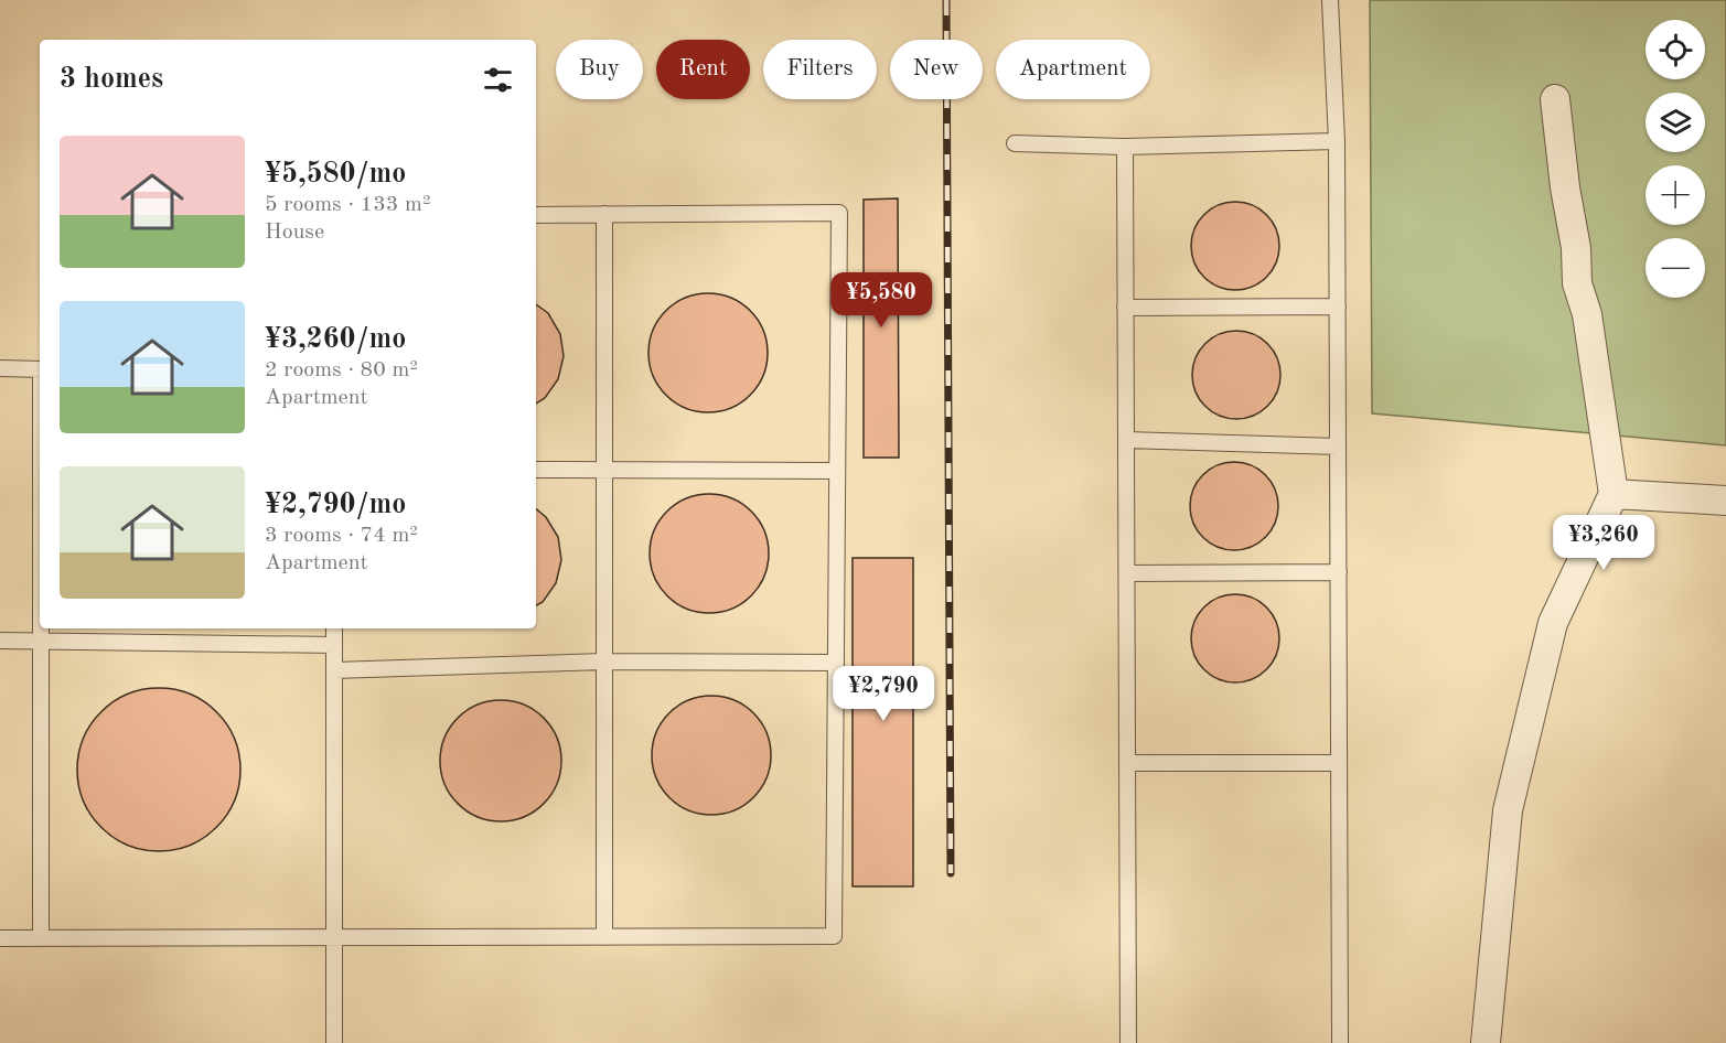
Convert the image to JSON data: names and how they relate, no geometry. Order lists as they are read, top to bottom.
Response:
{
  "page": {
    "map_buttons": ["+", "−"],
    "chip": [
      "Buy",
      "Rent",
      "Filters",
      "New",
      "Apartment"
    ],
    "heading": "3 homes",
    "list": [
      {
        "name": "¥5,580/mo",
        "note": "5 rooms · 133 m² · House"
      },
      {
        "name": "¥3,260/mo",
        "note": "2 rooms · 80 m² · Apartment"
      },
      {
        "name": "¥2,790/mo",
        "note": "3 rooms · 74 m² · Apartment"
      }
    ],
    "price": ["¥5,580", "¥3,260", "¥2,790"]
  }
}
